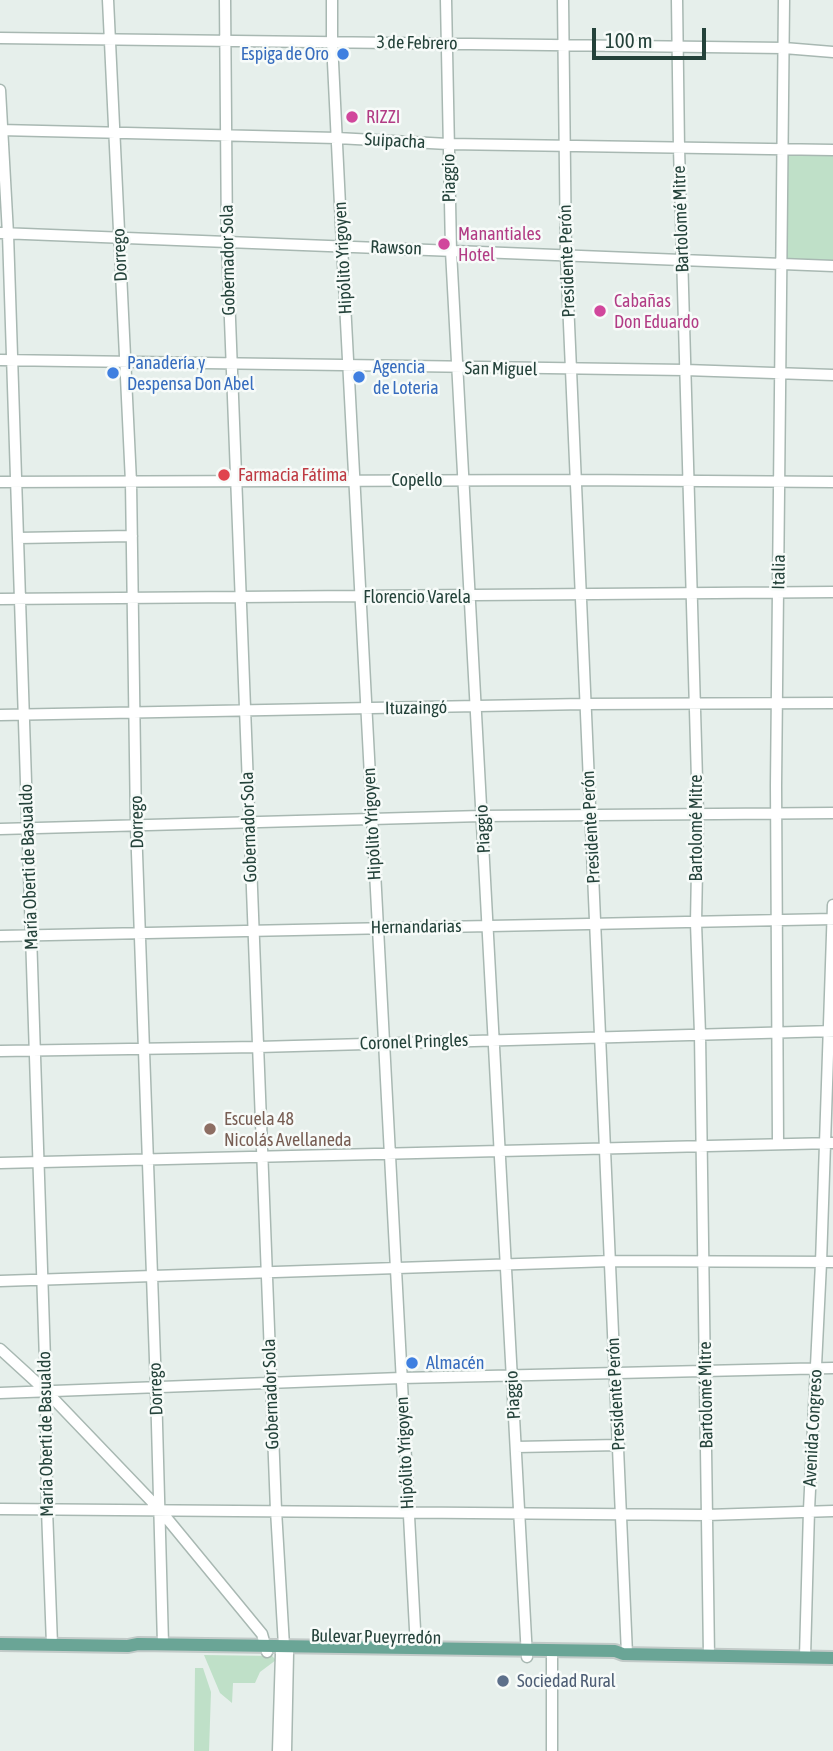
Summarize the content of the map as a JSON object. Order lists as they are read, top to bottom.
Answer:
{
  "streets": {
    "main road": ["Bulevar Pueyrredón"],
    "street": [
      "3 de Febrero",
      "Suipacha",
      "Piaggio",
      "Bartolomé Mitre",
      "Rawson",
      "Dorrego",
      "Hipólito Yrigoyen",
      "Gobernador Sola",
      "Presidente Perón",
      "San Miguel",
      "Copello",
      "Italia",
      "Florencio Varela",
      "Ituzaingó",
      "María Oberti de Basualdo",
      "Hernandarias",
      "Coronel Pringles",
      "Avenida Congreso"
    ]
  },
  "crossings": [
    ["3 de Febrero", "Piaggio"],
    ["3 de Febrero", "Bartolomé Mitre"],
    ["3 de Febrero", "Dorrego"],
    ["3 de Febrero", "Hipólito Yrigoyen"],
    ["3 de Febrero", "Gobernador Sola"],
    ["3 de Febrero", "Presidente Perón"],
    ["3 de Febrero", "Italia"],
    ["Suipacha", "Piaggio"],
    ["Suipacha", "Bartolomé Mitre"],
    ["Suipacha", "Dorrego"],
    ["Suipacha", "Hipólito Yrigoyen"],
    ["Suipacha", "Gobernador Sola"],
    ["Suipacha", "Presidente Perón"],
    ["Suipacha", "Italia"],
    ["Suipacha", "María Oberti de Basualdo"],
    ["Piaggio", "Rawson"],
    ["Piaggio", "San Miguel"],
    ["Piaggio", "Copello"],
    ["Piaggio", "Florencio Varela"],
    ["Piaggio", "Ituzaingó"],
    ["Piaggio", "Hernandarias"],
    ["Piaggio", "Coronel Pringles"],
    ["Piaggio", "Bulevar Pueyrredón"],
    ["Bartolomé Mitre", "Rawson"],
    ["Bartolomé Mitre", "San Miguel"],
    ["Bartolomé Mitre", "Copello"],
    ["Bartolomé Mitre", "Florencio Varela"],
    ["Bartolomé Mitre", "Ituzaingó"],
    ["Bartolomé Mitre", "Hernandarias"],
    ["Bartolomé Mitre", "Coronel Pringles"],
    ["Bartolomé Mitre", "Bulevar Pueyrredón"],
    ["Rawson", "Dorrego"],
    ["Rawson", "Hipólito Yrigoyen"],
    ["Rawson", "Gobernador Sola"],
    ["Rawson", "Presidente Perón"],
    ["Rawson", "Italia"],
    ["Rawson", "María Oberti de Basualdo"],
    ["Dorrego", "San Miguel"],
    ["Dorrego", "Copello"],
    ["Dorrego", "Florencio Varela"],
    ["Dorrego", "Ituzaingó"],
    ["Dorrego", "Hernandarias"],
    ["Dorrego", "Coronel Pringles"],
    ["Dorrego", "Bulevar Pueyrredón"],
    ["Hipólito Yrigoyen", "San Miguel"],
    ["Hipólito Yrigoyen", "Copello"],
    ["Hipólito Yrigoyen", "Florencio Varela"],
    ["Hipólito Yrigoyen", "Ituzaingó"],
    ["Hipólito Yrigoyen", "Hernandarias"],
    ["Hipólito Yrigoyen", "Coronel Pringles"],
    ["Hipólito Yrigoyen", "Bulevar Pueyrredón"],
    ["Gobernador Sola", "San Miguel"],
    ["Gobernador Sola", "Copello"],
    ["Gobernador Sola", "Florencio Varela"],
    ["Gobernador Sola", "Ituzaingó"],
    ["Gobernador Sola", "Hernandarias"],
    ["Gobernador Sola", "Coronel Pringles"],
    ["Gobernador Sola", "Bulevar Pueyrredón"],
    ["Presidente Perón", "San Miguel"],
    ["Presidente Perón", "Copello"],
    ["Presidente Perón", "Florencio Varela"],
    ["Presidente Perón", "Ituzaingó"],
    ["Presidente Perón", "Hernandarias"],
    ["Presidente Perón", "Coronel Pringles"],
    ["Presidente Perón", "Bulevar Pueyrredón"],
    ["San Miguel", "Italia"],
    ["San Miguel", "María Oberti de Basualdo"],
    ["Copello", "Italia"],
    ["Copello", "María Oberti de Basualdo"],
    ["Italia", "Florencio Varela"],
    ["Italia", "Ituzaingó"],
    ["Italia", "Hernandarias"],
    ["Italia", "Coronel Pringles"],
    ["Florencio Varela", "María Oberti de Basualdo"],
    ["Ituzaingó", "María Oberti de Basualdo"],
    ["María Oberti de Basualdo", "Hernandarias"],
    ["María Oberti de Basualdo", "Coronel Pringles"],
    ["María Oberti de Basualdo", "Bulevar Pueyrredón"],
    ["Hernandarias", "Avenida Congreso"],
    ["Coronel Pringles", "Avenida Congreso"],
    ["Avenida Congreso", "Bulevar Pueyrredón"]
  ],
  "places": [
    "Espiga de Oro",
    "RIZZI",
    "Manantiales Hotel",
    "Cabañas Don Eduardo",
    "Panadería y Despensa Don Abel",
    "Agencia de Loteria",
    "Farmacia Fátima",
    "Escuela 48 Nicolás Avellaneda",
    "Almacén",
    "Sociedad Rural"
  ],
  "scale_bar": "100 m"
}
